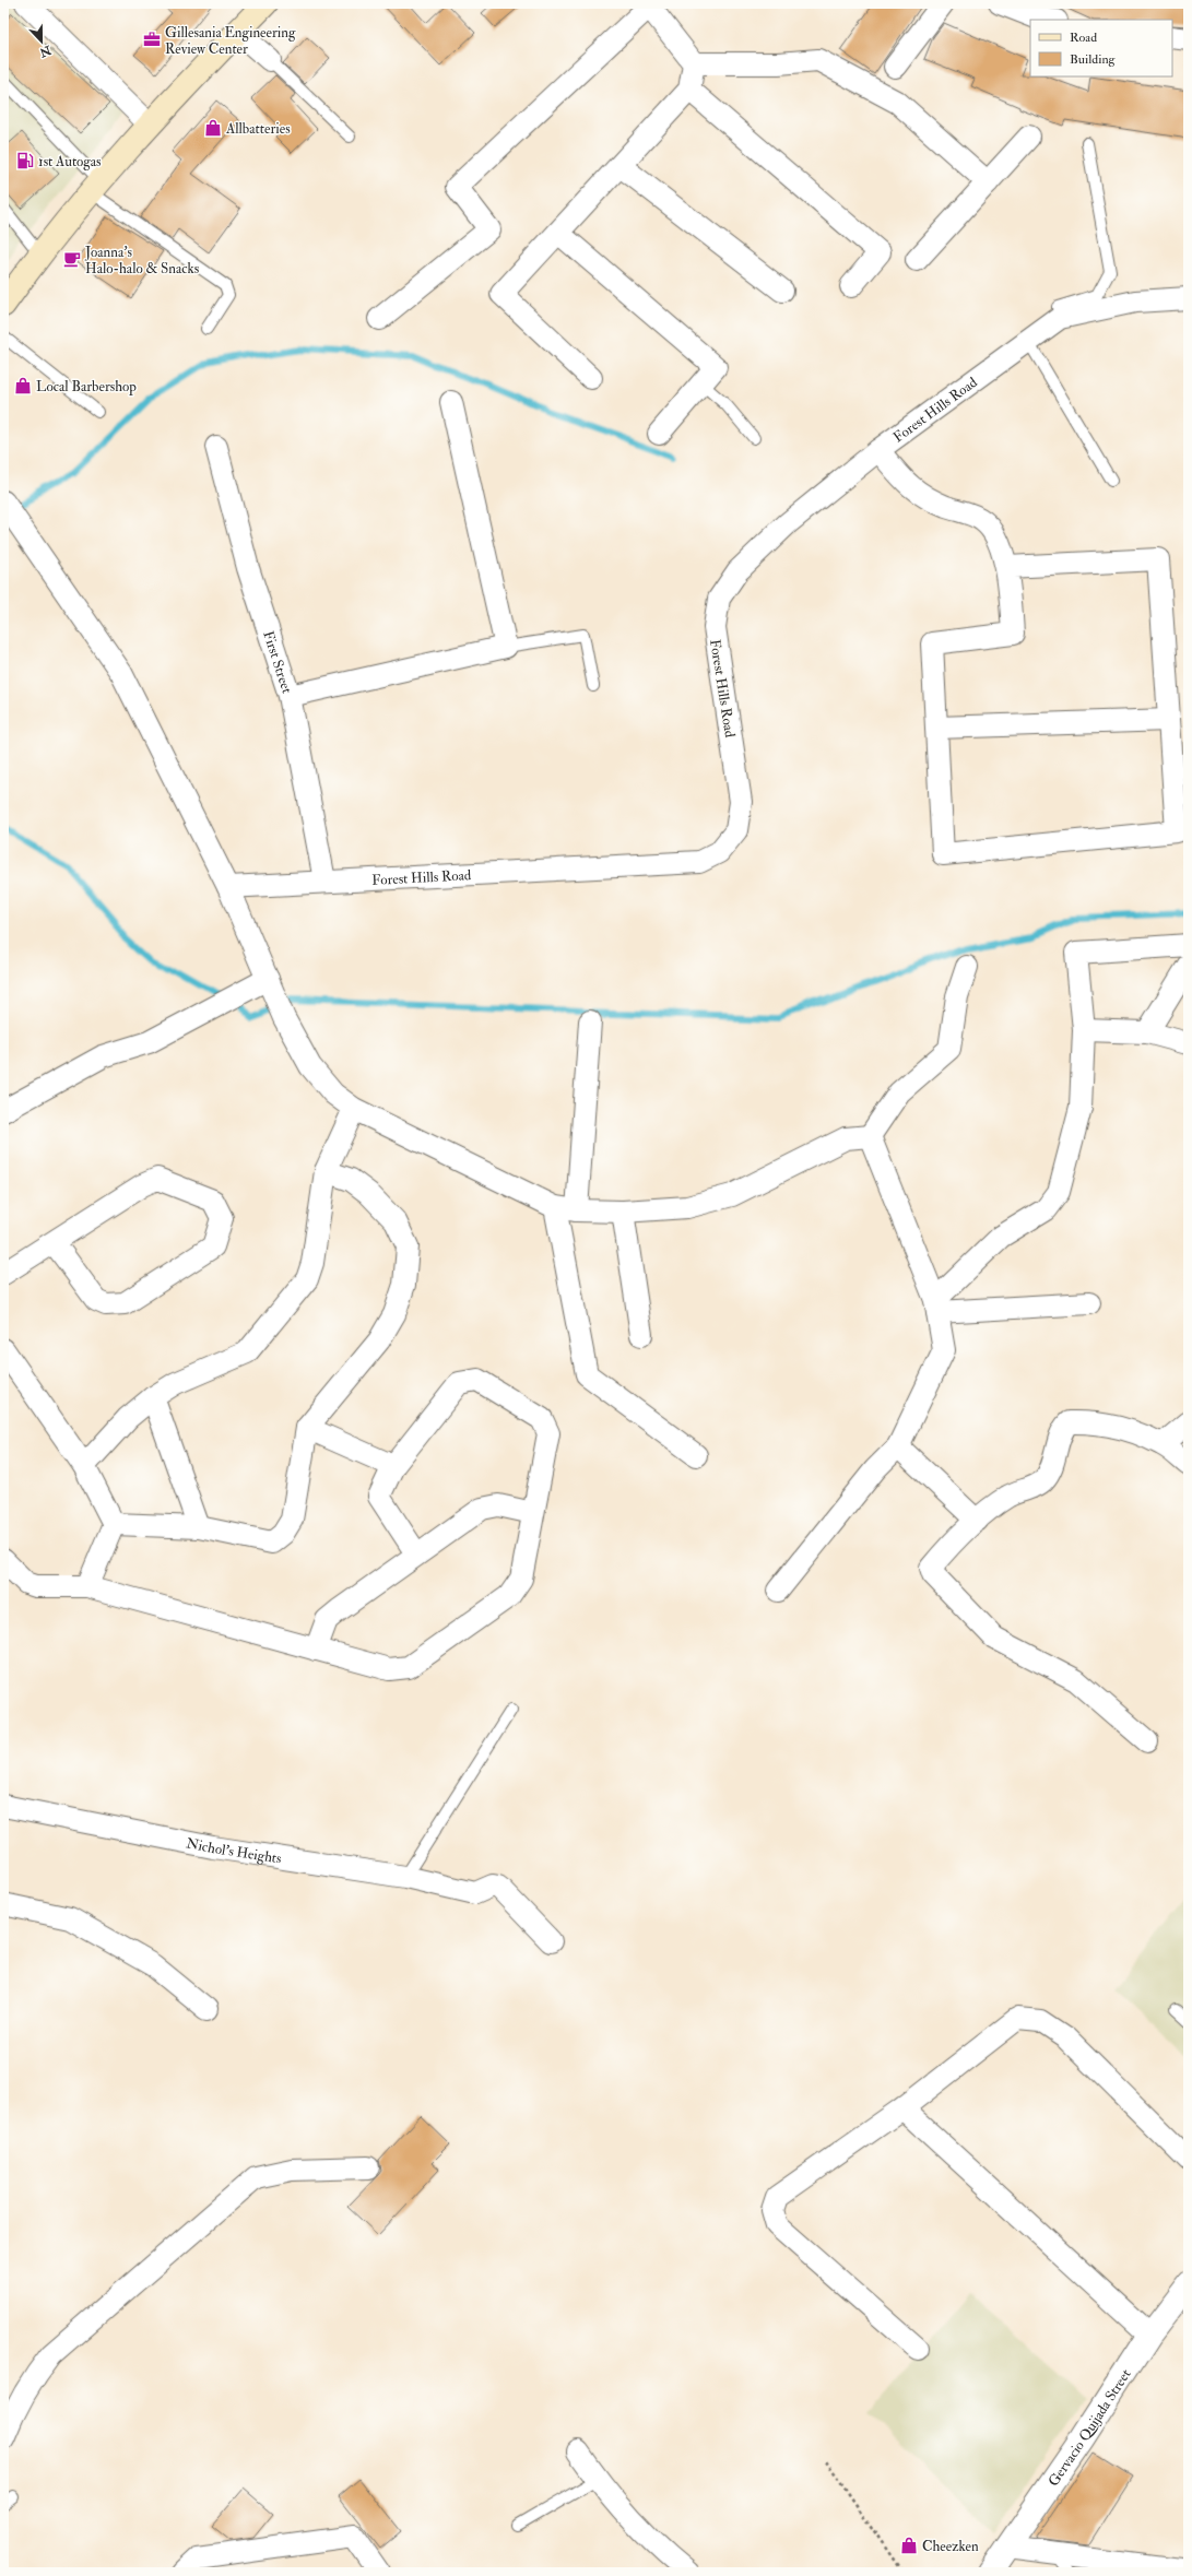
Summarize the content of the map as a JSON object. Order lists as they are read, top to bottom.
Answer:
{
  "streets": {
    "street": [
      "Forest Hills Road",
      "First Street",
      "Nichol's Heights",
      "Gervacio Quijada Street"
    ]
  },
  "crossings": [
    ["Forest Hills Road", "First Street"]
  ],
  "places": {
    "office": ["Gillesania Engineering Review Center"],
    "shop": ["Allbatteries", "Local Barbershop", "Cheezken"],
    "fuel station": ["1st Autogas"],
    "cafe": ["Joanna's Halo-halo & Snacks"]
  },
  "legend": ["Road", "Building"],
  "north": "bottom"
}
